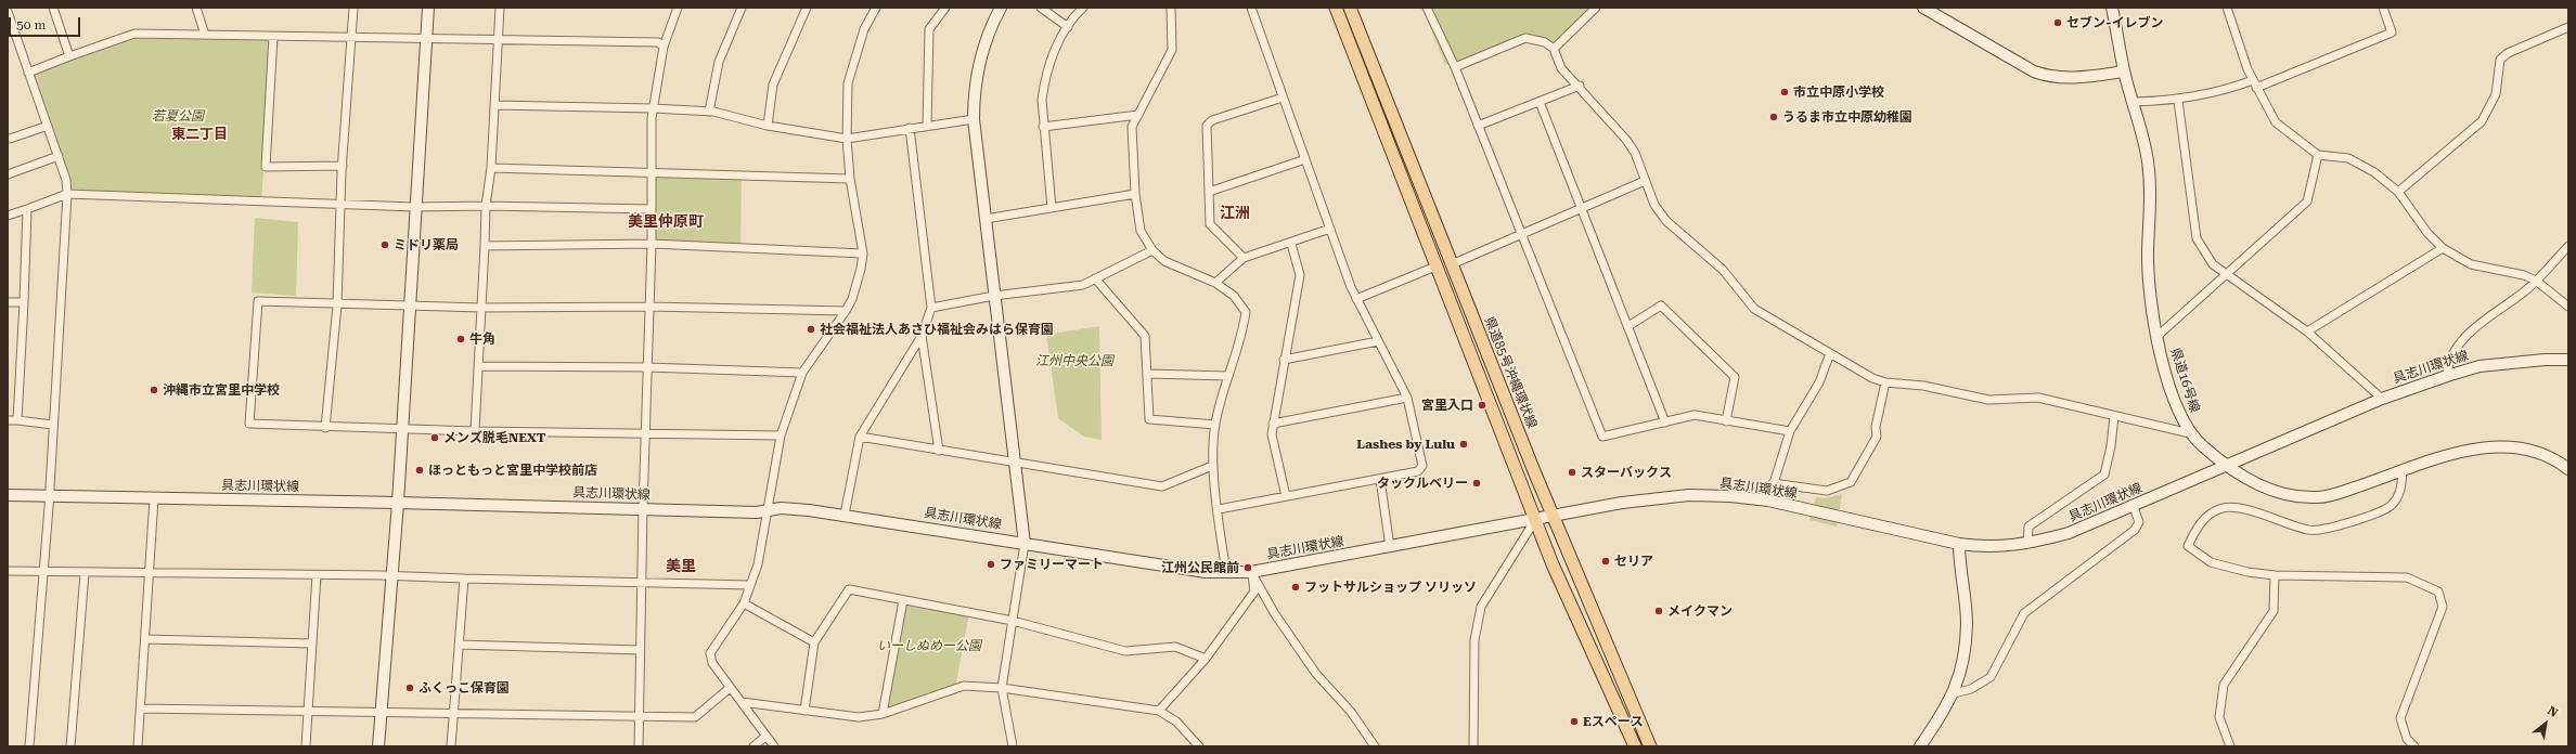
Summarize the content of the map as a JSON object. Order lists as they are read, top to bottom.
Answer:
{
  "streets": {
    "main road": ["具志川環状線", "県道85号沖縄環状線", "県道16号線"]
  },
  "crossings": [
    ["具志川環状線", "県道85号沖縄環状線"],
    ["具志川環状線", "県道16号線"]
  ],
  "districts": [
    "東二丁目",
    "江洲",
    "美里仲原町",
    "美里"
  ],
  "parks": ["若夏公園", "江州中央公園", "いーしぬめー公園"],
  "places": [
    "セブン-イレブン",
    "市立中原小学校",
    "うるま市立中原幼稚園",
    "ミドリ薬局",
    "社会福祉法人あさひ福祉会みはら保育園",
    "牛角",
    "沖縄市立宮里中学校",
    "宮里入口",
    "メンズ脱毛NEXT",
    "Lashes by Lulu",
    "ほっともっと宮里中学校前店",
    "スターバックス",
    "タックルベリー",
    "セリア",
    "ファミリーマート",
    "江州公民館前",
    "フットサルショップ ソリッソ",
    "メイクマン",
    "ふくっこ保育園",
    "Eスペース"
  ],
  "scale_bar": "50 m",
  "north": "top right"
}
